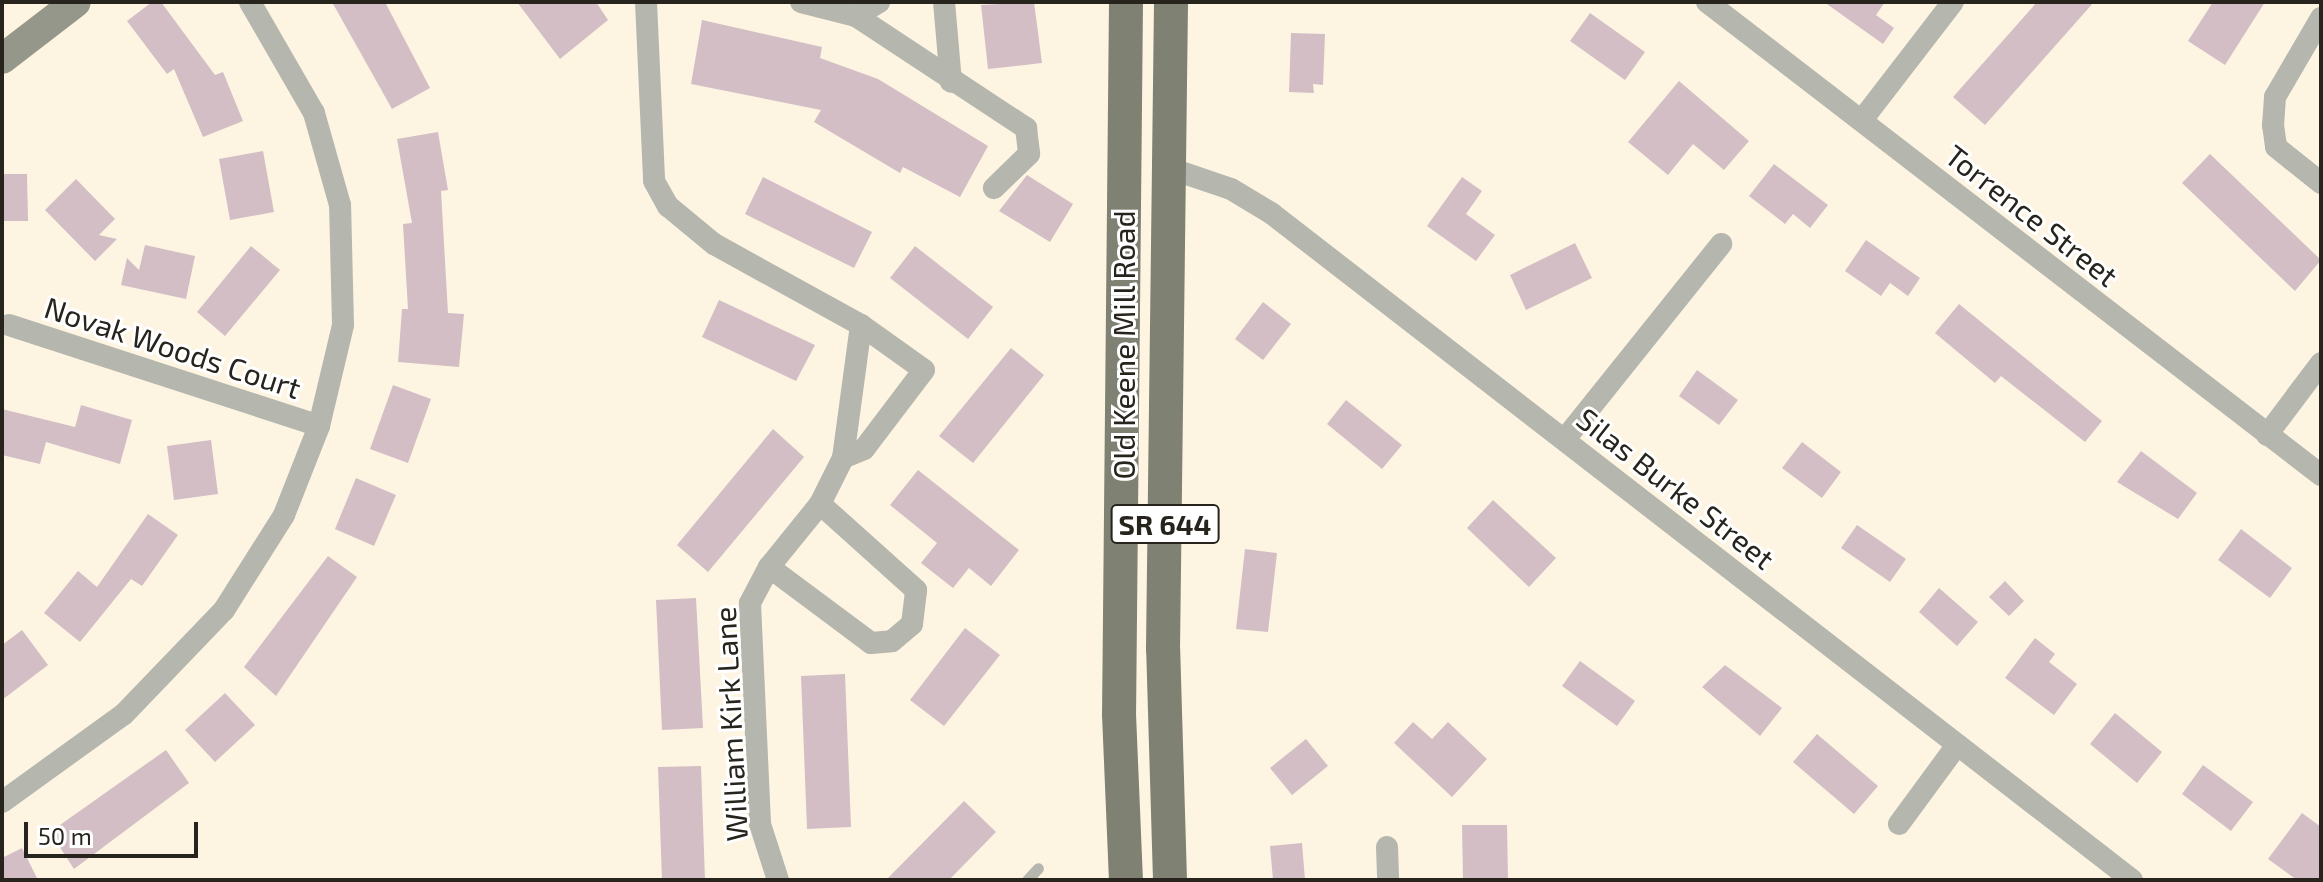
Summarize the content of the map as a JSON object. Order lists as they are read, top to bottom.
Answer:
{
  "streets": {
    "main road": ["Old Keene Mill Road", "SR 644"],
    "street": [
      "Torrence Street",
      "Novak Woods Court",
      "Silas Burke Street",
      "William Kirk Lane"
    ]
  },
  "crossings": [
    ["Old Keene Mill Road", "Silas Burke Street"]
  ],
  "scale_bar": "50 m"
}
